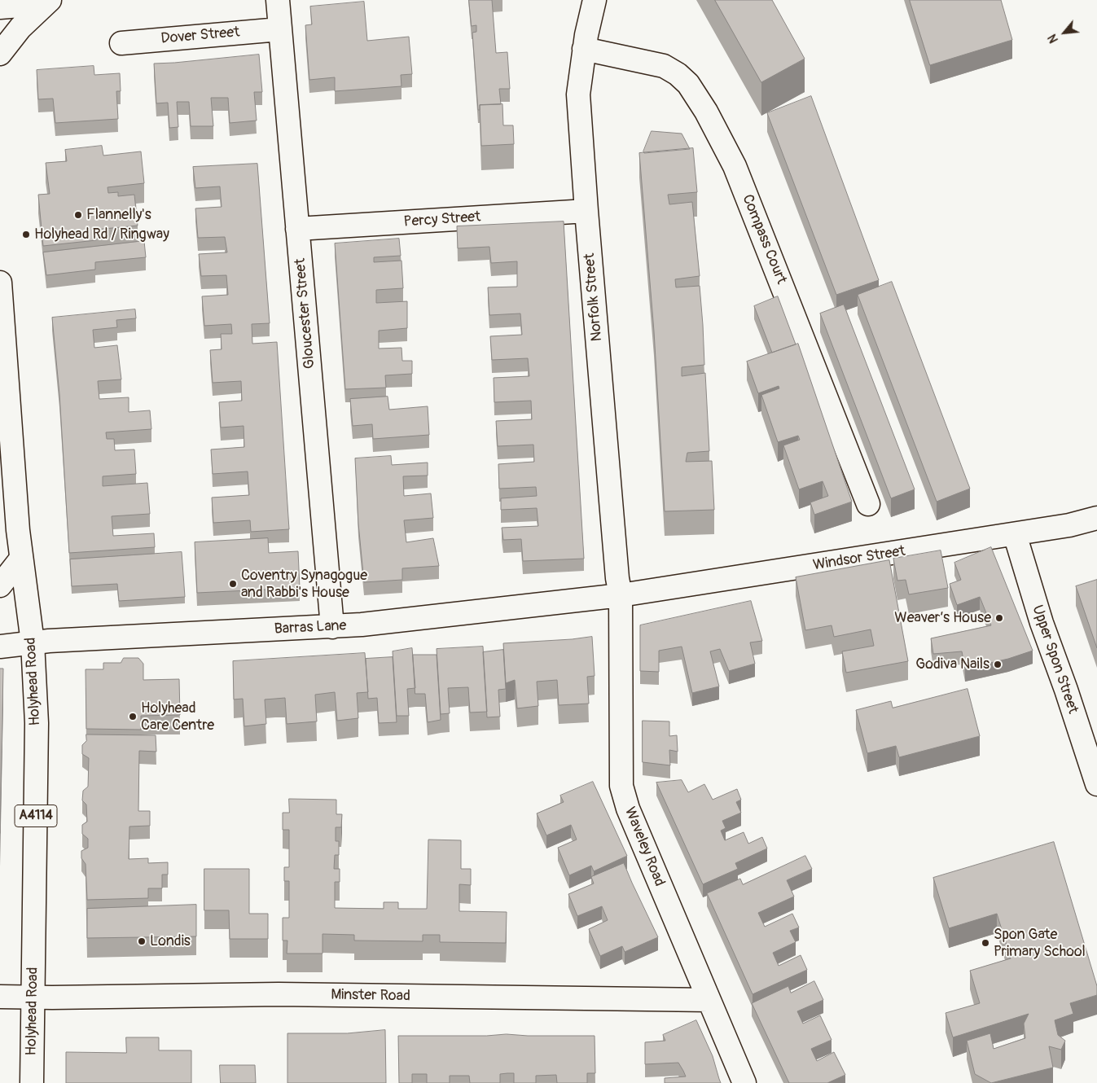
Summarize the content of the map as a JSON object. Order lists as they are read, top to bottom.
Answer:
{
  "streets": {
    "main road": [
      "Dover Street",
      "Percy Street",
      "Compass Court",
      "Norfolk Street",
      "Gloucester Street",
      "Windsor Street",
      "Barras Lane",
      "Upper Spon Street",
      "Holyhead Road",
      "A4114",
      "Waveley Road",
      "Minster Road"
    ]
  },
  "crossings": [
    ["Dover Street", "Gloucester Street"],
    ["Percy Street", "Norfolk Street"],
    ["Percy Street", "Gloucester Street"],
    ["Compass Court", "Norfolk Street"],
    ["Norfolk Street", "Windsor Street"],
    ["Norfolk Street", "Barras Lane"],
    ["Norfolk Street", "Waveley Road"],
    ["Gloucester Street", "Barras Lane"],
    ["Windsor Street", "Barras Lane"],
    ["Windsor Street", "Upper Spon Street"],
    ["Windsor Street", "Waveley Road"],
    ["Barras Lane", "Holyhead Road"],
    ["Barras Lane", "Waveley Road"],
    ["Holyhead Road", "Minster Road"],
    ["Waveley Road", "Minster Road"]
  ],
  "places": [
    "Flannelly's",
    "Holyhead Rd / Ringway",
    "Coventry Synagogue and Rabbi's House",
    "Weaver’s House",
    "Godiva Nails",
    "Holyhead Care Centre",
    "Londis",
    "Spon Gate Primary School"
  ],
  "north": "bottom left"
}
